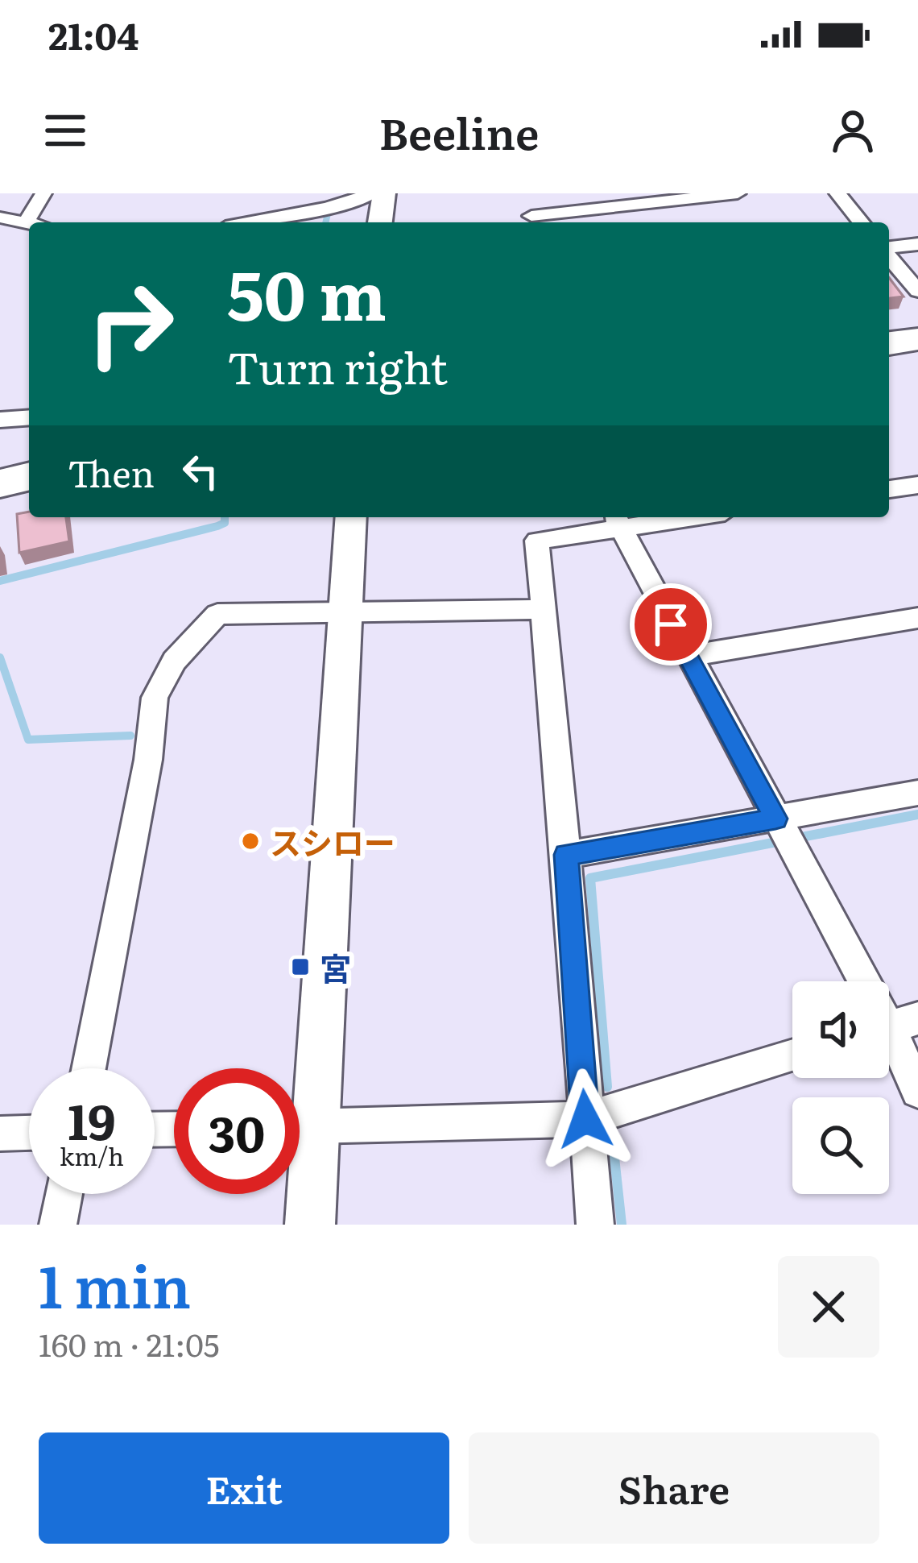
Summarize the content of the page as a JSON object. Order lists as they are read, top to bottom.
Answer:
{
  "places": {
    "other": ["スシロー"],
    "transit": ["宮"]
  },
  "page": {
    "status": "21:04",
    "header": "Beeline",
    "turn": ["50 m", "Turn right"],
    "then": "Then",
    "speed": "19 km/h",
    "limit": "30",
    "heading": ["1 min", "160 m · 21:05"],
    "buttons": ["Exit", "Share"]
  }
}
